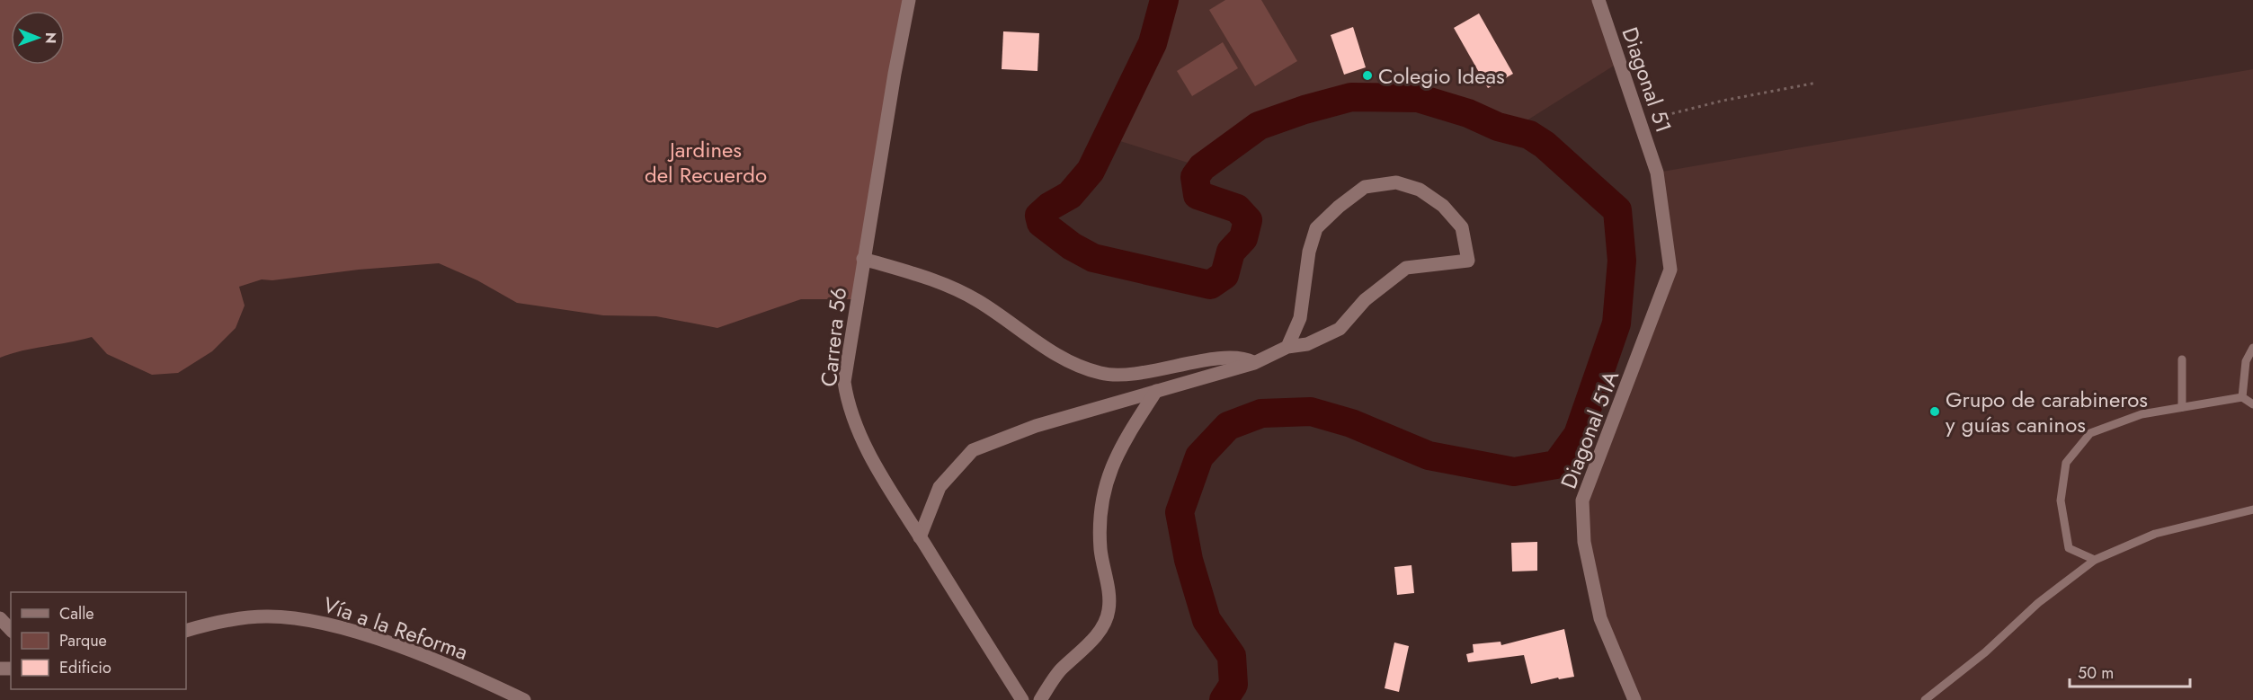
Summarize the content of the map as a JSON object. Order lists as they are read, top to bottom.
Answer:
{
  "streets": {
    "street": [
      "Diagonal 51",
      "Carrera 56",
      "Diagonal 51A",
      "Vía a la Reforma"
    ]
  },
  "crossings": [
    ["Diagonal 51", "Diagonal 51A"]
  ],
  "parks": ["Jardines del Recuerdo"],
  "places": ["Colegio Ideas", "Grupo de carabineros y guías caninos"],
  "legend": ["Calle", "Parque", "Edificio"],
  "scale_bar": "50 m",
  "north": "right"
}
